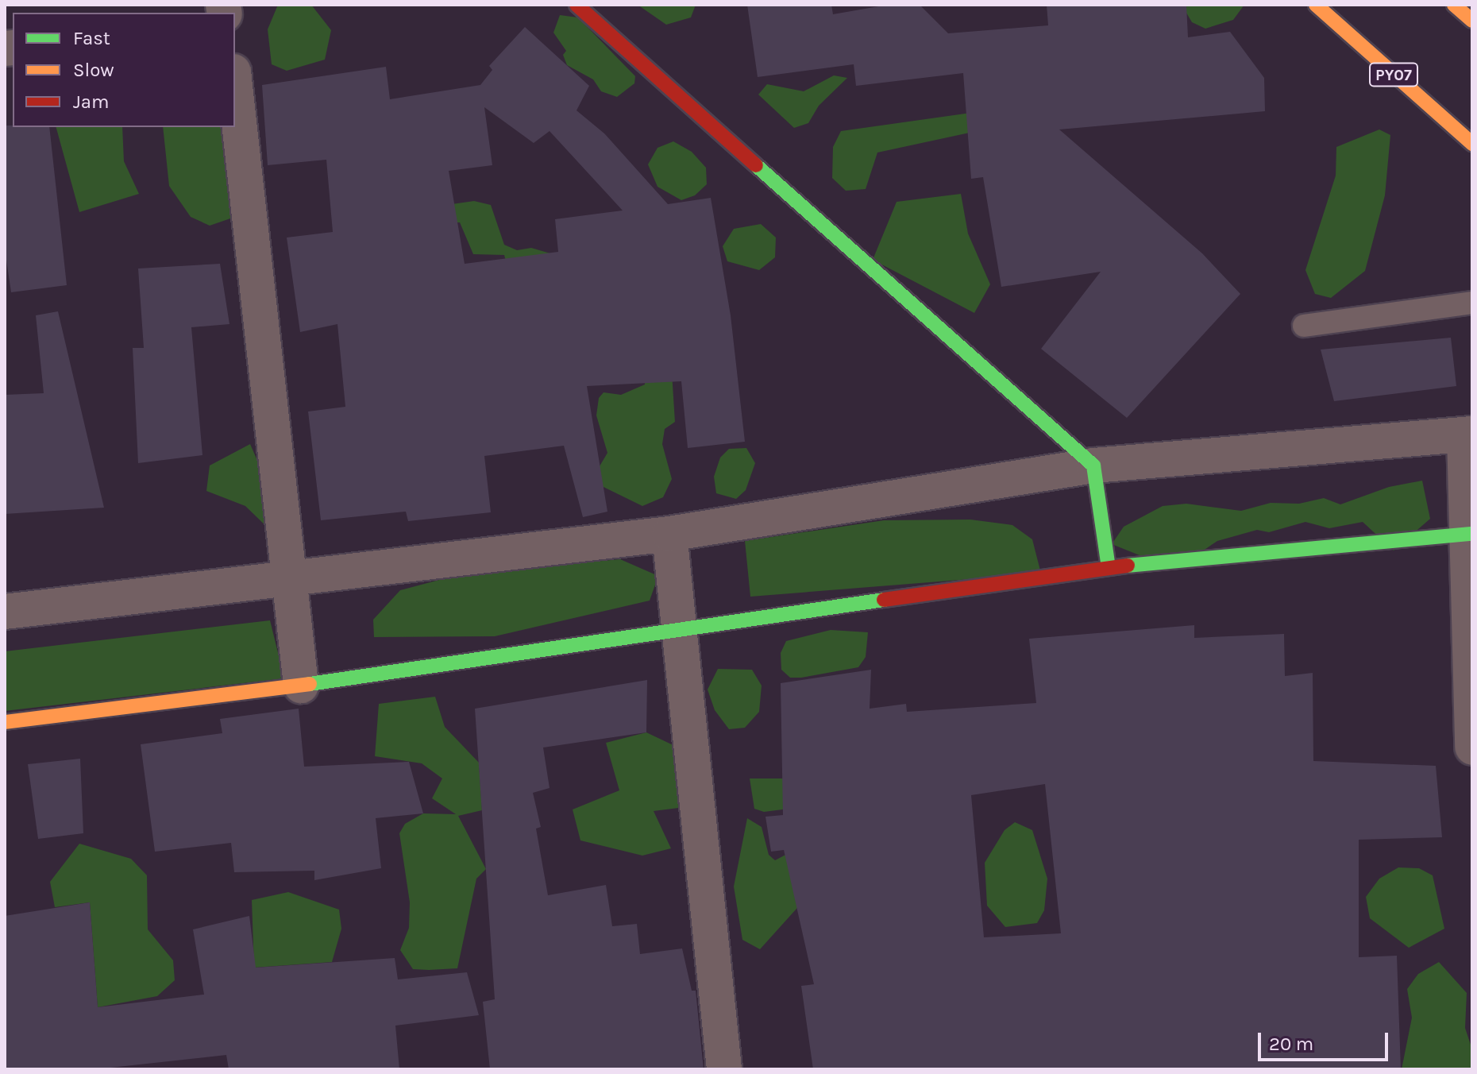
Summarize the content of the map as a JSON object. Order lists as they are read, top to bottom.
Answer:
{
  "streets": {
    "street": ["PY07"]
  },
  "legend": ["Fast", "Slow", "Jam"],
  "scale_bar": "20 m"
}
